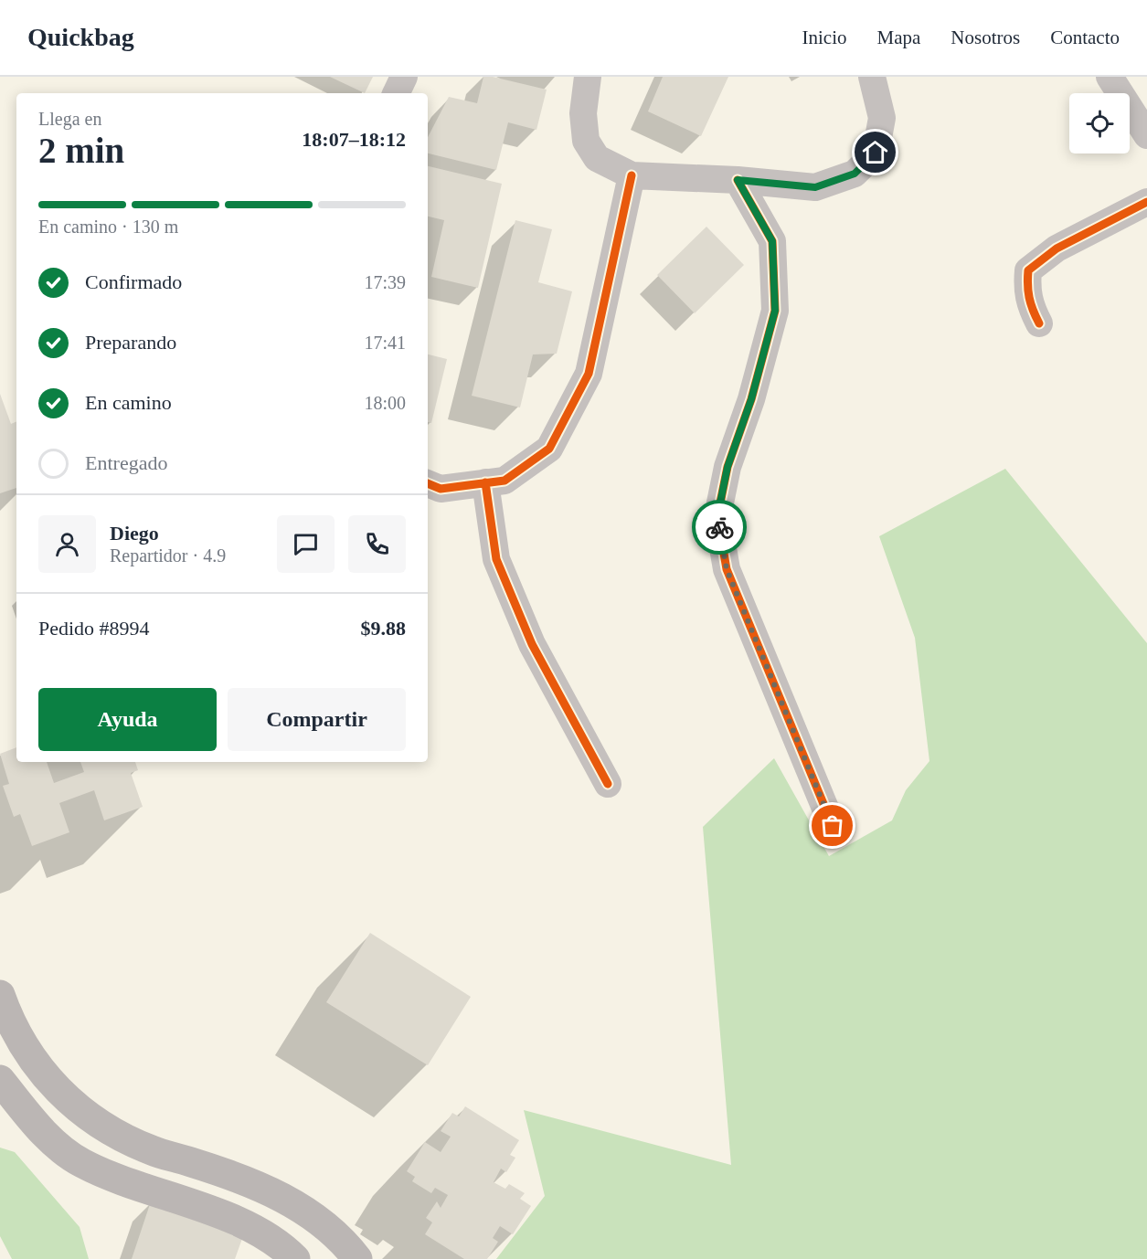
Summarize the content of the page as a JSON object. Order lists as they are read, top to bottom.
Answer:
{
  "page": {
    "header": "Quickbag",
    "nav": [
      "Inicio",
      "Mapa",
      "Nosotros",
      "Contacto"
    ],
    "heading": ["2 min", "Llega en", "18:07–18:12"],
    "panel": [
      "Diego",
      "Repartidor · 4.9",
      "Pedido #8994",
      "$9.88"
    ],
    "bar": "En camino · 130 m",
    "list": [
      ["Confirmado", "17:39"],
      ["Preparando", "17:41"],
      ["En camino", "18:00"],
      "Entregado"
    ],
    "buttons": ["Ayuda", "Compartir"]
  }
}
